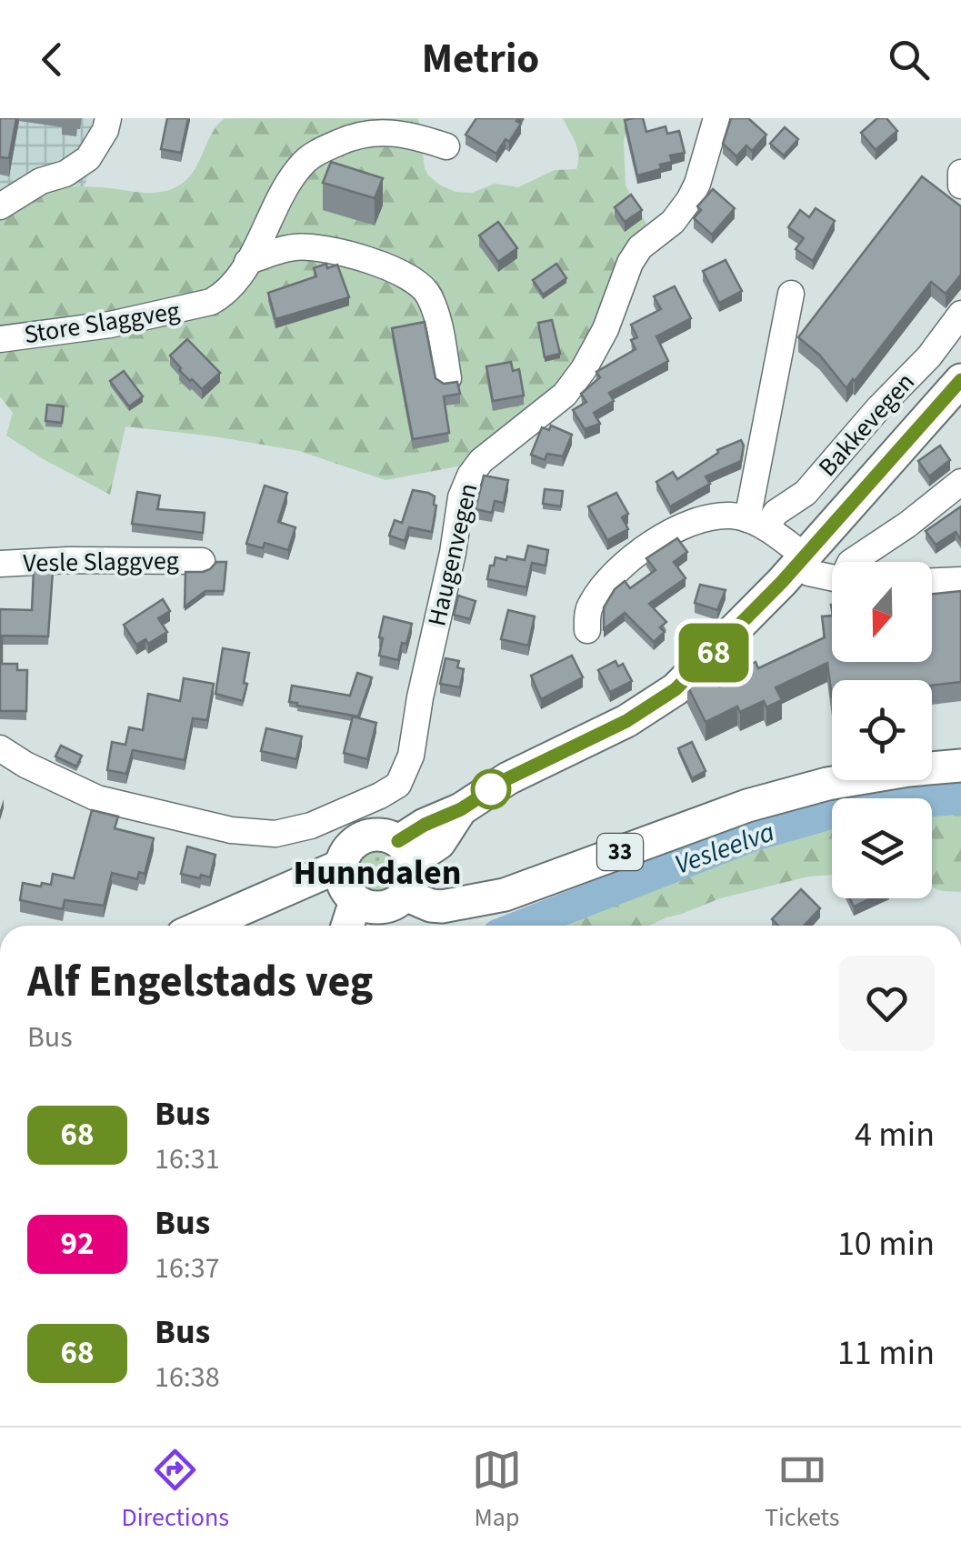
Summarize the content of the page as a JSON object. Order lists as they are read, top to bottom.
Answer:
{
  "streets": {
    "main road": ["33"],
    "street": [
      "Store Slaggveg",
      "Bakkevegen",
      "Haugenvegen",
      "Vesle Slaggveg"
    ]
  },
  "districts": ["Hunndalen"],
  "water": ["Vesleelva"],
  "lines": ["bus line 68"],
  "north": "bottom",
  "page": {
    "header": "Metrio",
    "on_map": "68",
    "heading": ["Alf Engelstads veg", "Bus"],
    "list": [
      {
        "mark": "68",
        "name": "Bus",
        "note": "16:31",
        "value": "4 min"
      },
      {
        "mark": "92",
        "name": "Bus",
        "note": "16:37",
        "value": "10 min"
      },
      {
        "mark": "68",
        "name": "Bus",
        "note": "16:38",
        "value": "11 min"
      }
    ],
    "tabs": ["Directions", "Map", "Tickets"]
  }
}
